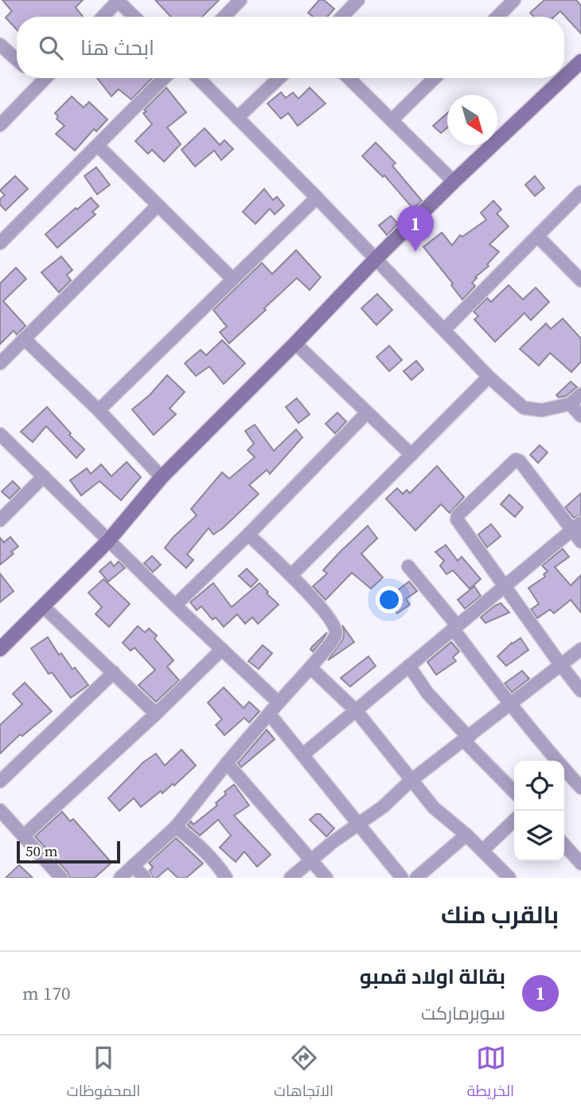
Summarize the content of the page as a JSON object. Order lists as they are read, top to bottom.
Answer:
{
  "scale_bar": "50 m",
  "north": "bottom right",
  "page": {
    "search": "ابحث هنا",
    "pins": "1",
    "scale": "50 m",
    "heading": "بالقرب منك",
    "list": [
      {
        "mark": "1",
        "name": "بقالة اولاد قمبو",
        "note": "سوبرماركت",
        "value": "170 m"
      }
    ],
    "nav": ["الخريطة", "الاتجاهات", "المحفوظات"]
  }
}
